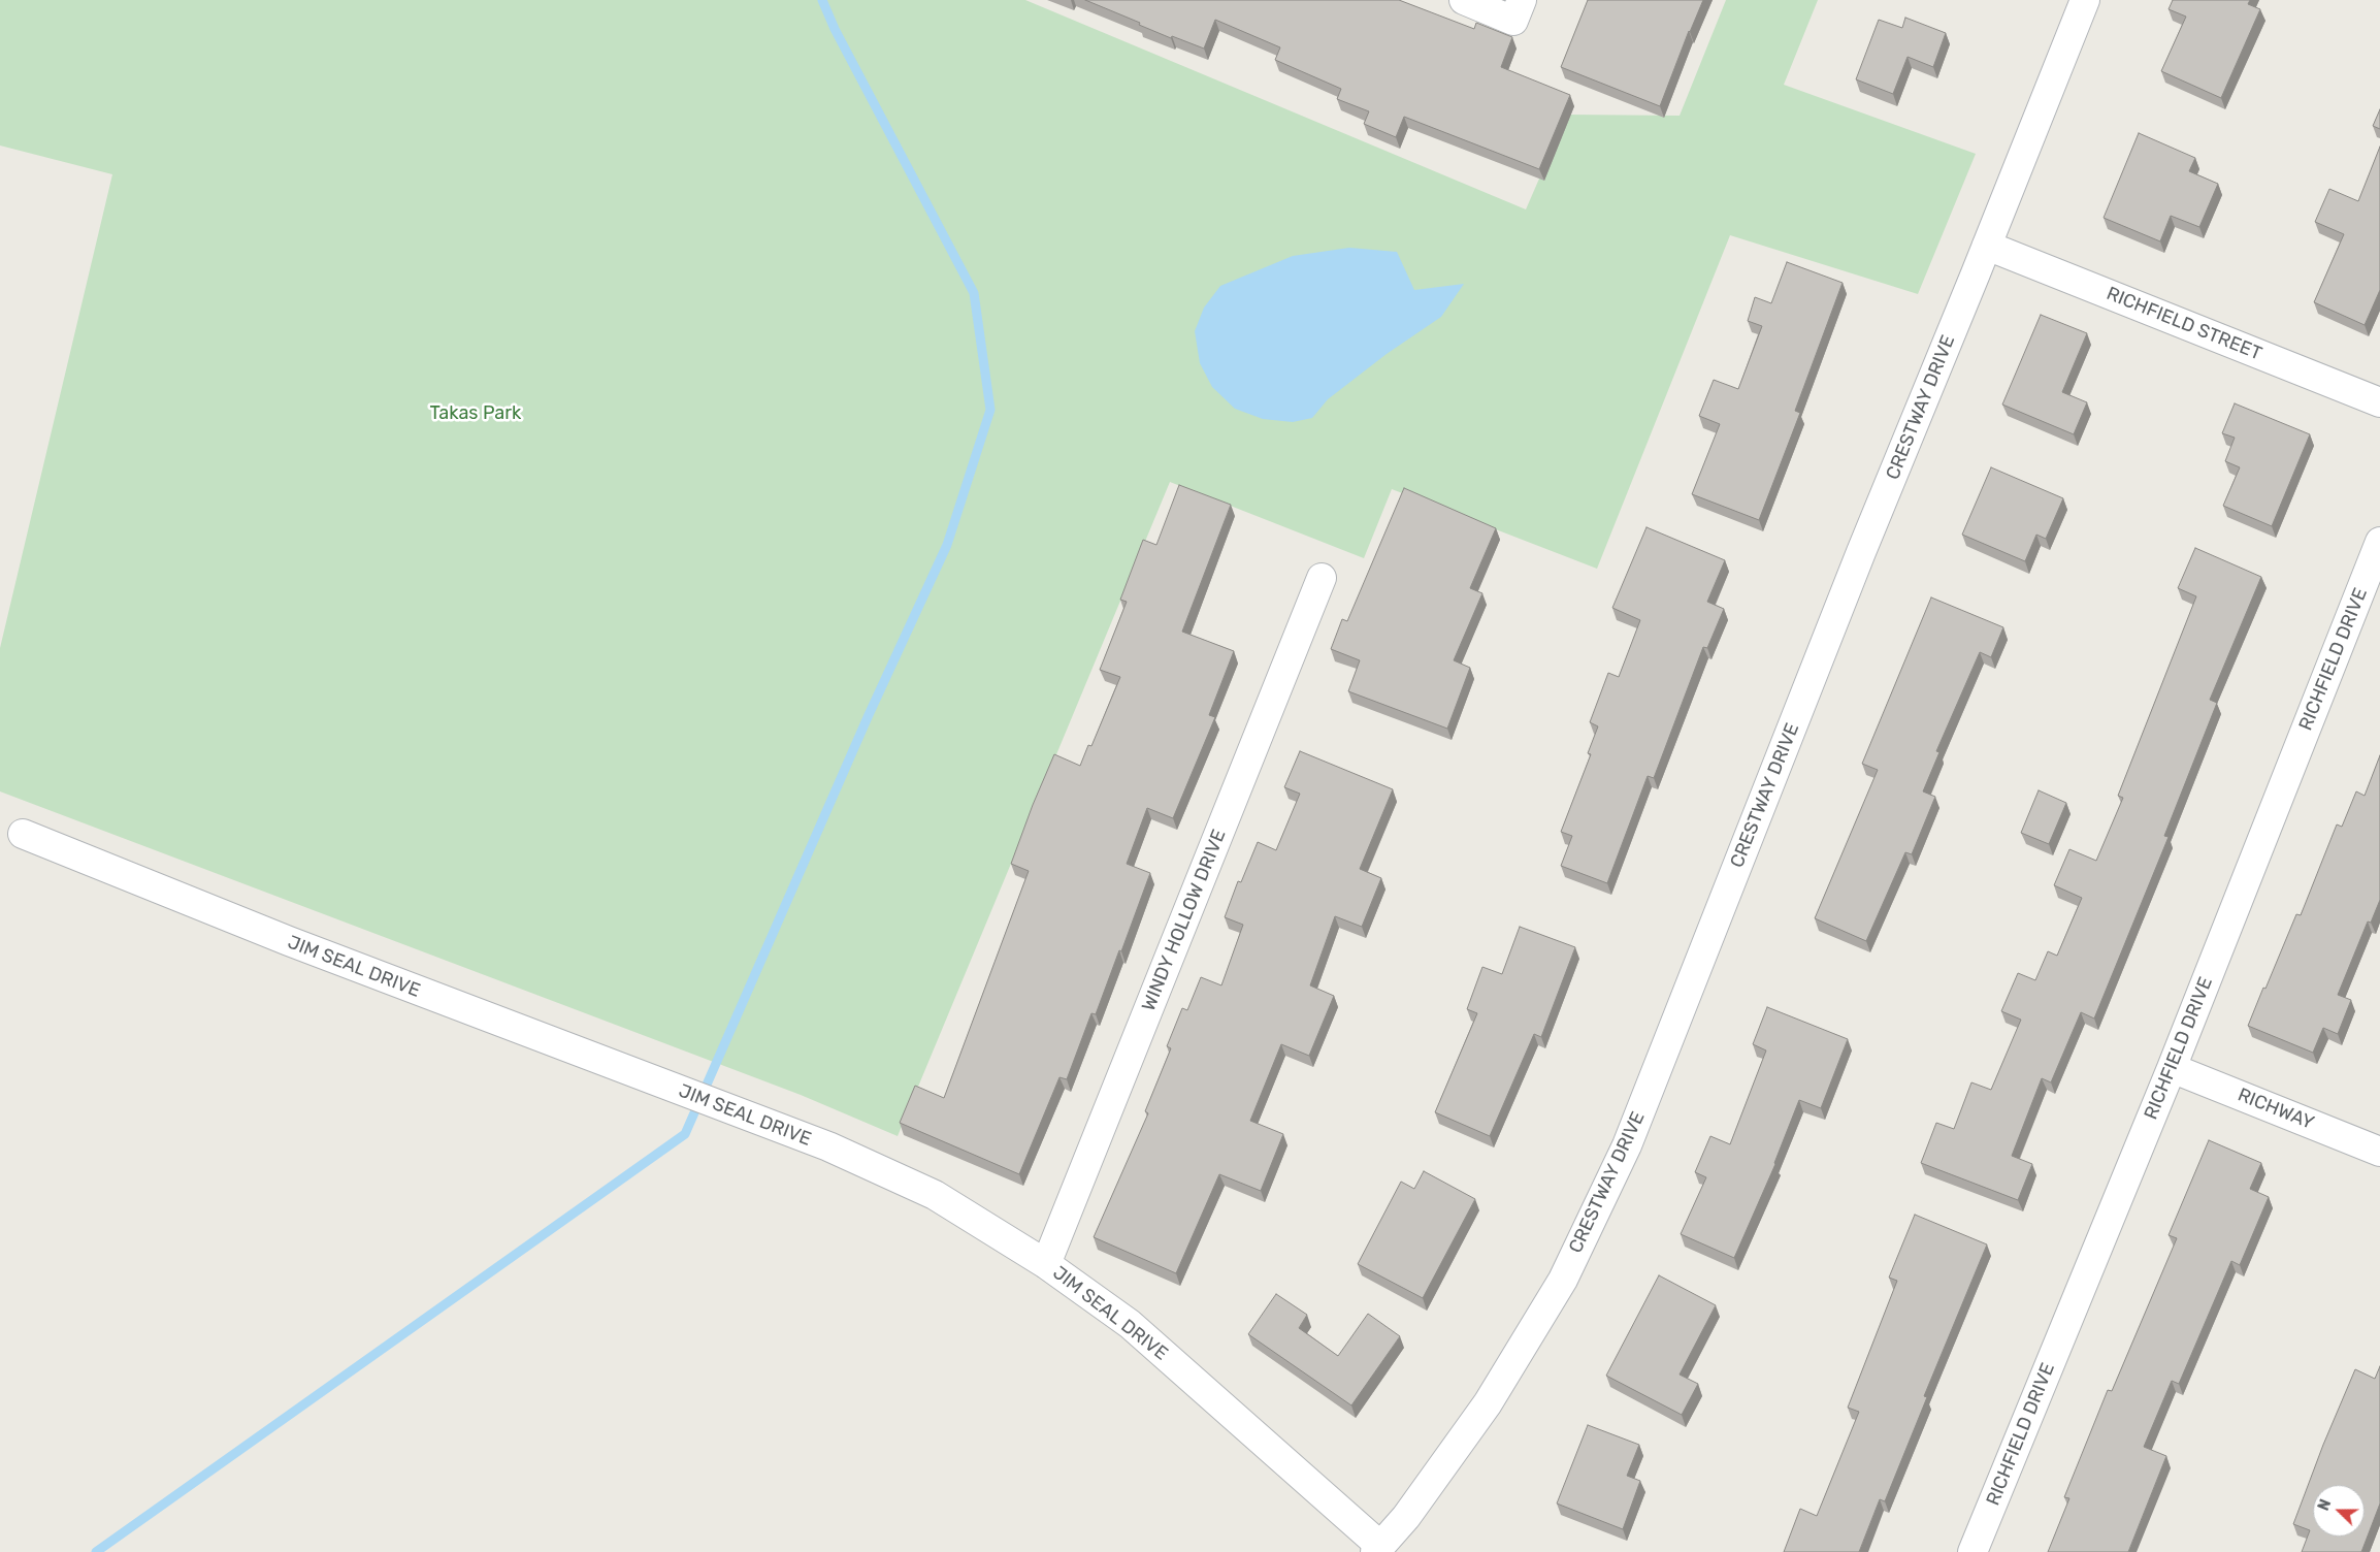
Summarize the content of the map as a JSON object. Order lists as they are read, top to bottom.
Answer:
{
  "streets": {
    "street": [
      "RICHFIELD STREET",
      "CRESTWAY DRIVE",
      "RICHFIELD DRIVE",
      "WINDY HOLLOW DRIVE",
      "JIM SEAL DRIVE",
      "RICHWAY"
    ]
  },
  "crossings": [
    ["RICHFIELD STREET", "CRESTWAY DRIVE"],
    ["CRESTWAY DRIVE", "JIM SEAL DRIVE"],
    ["RICHFIELD DRIVE", "RICHWAY"],
    ["WINDY HOLLOW DRIVE", "JIM SEAL DRIVE"]
  ],
  "parks": ["Takas Park"],
  "north": "left"
}
